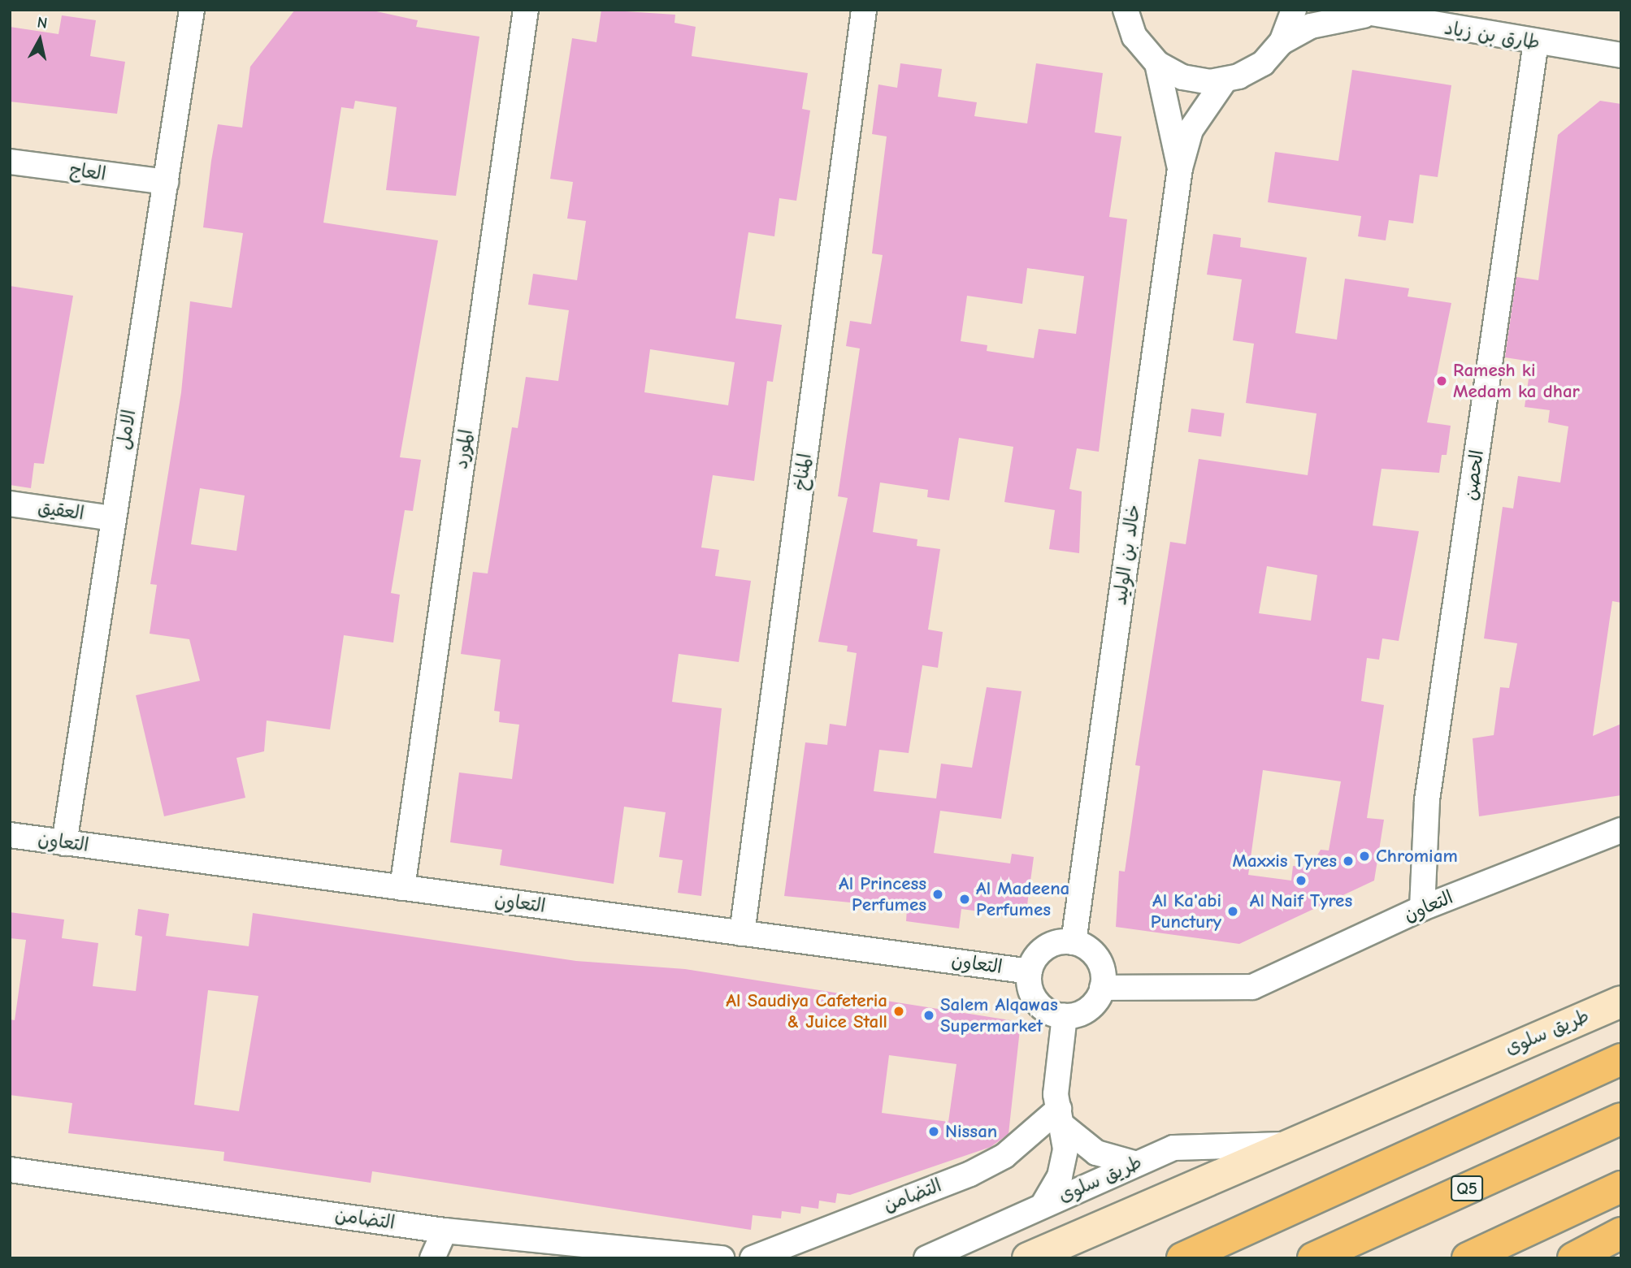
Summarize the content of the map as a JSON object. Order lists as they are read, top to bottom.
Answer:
{
  "streets": {
    "highway": ["Q5"],
    "main road": ["طريق سلوى"],
    "street": [
      "طارق بن زياد",
      "العاج",
      "الامل",
      "المورد",
      "المناخ",
      "الحصن",
      "العقيق",
      "خالد بن الوليد",
      "التعاون",
      "التضامن"
    ]
  },
  "crossings": [
    ["طارق بن زياد", "الحصن"],
    ["العاج", "الامل"],
    ["الامل", "العقيق"],
    ["الامل", "التعاون"],
    ["المورد", "التعاون"],
    ["المناخ", "التعاون"],
    ["الحصن", "التعاون"],
    ["خالد بن الوليد", "التعاون"]
  ],
  "places": [
    "Ramesh ki Medam ka dhar",
    "Chromiam",
    "Maxxis Tyres",
    "Al Naif Tyres",
    "Al Princess Perfumes",
    "Al Madeena Perfumes",
    "Al Ka'abi Punctury",
    "Al Saudiya Cafeteria & Juice Stall",
    "Salem Alqawas Supermarket",
    "Nissan"
  ],
  "north": "top"
}
